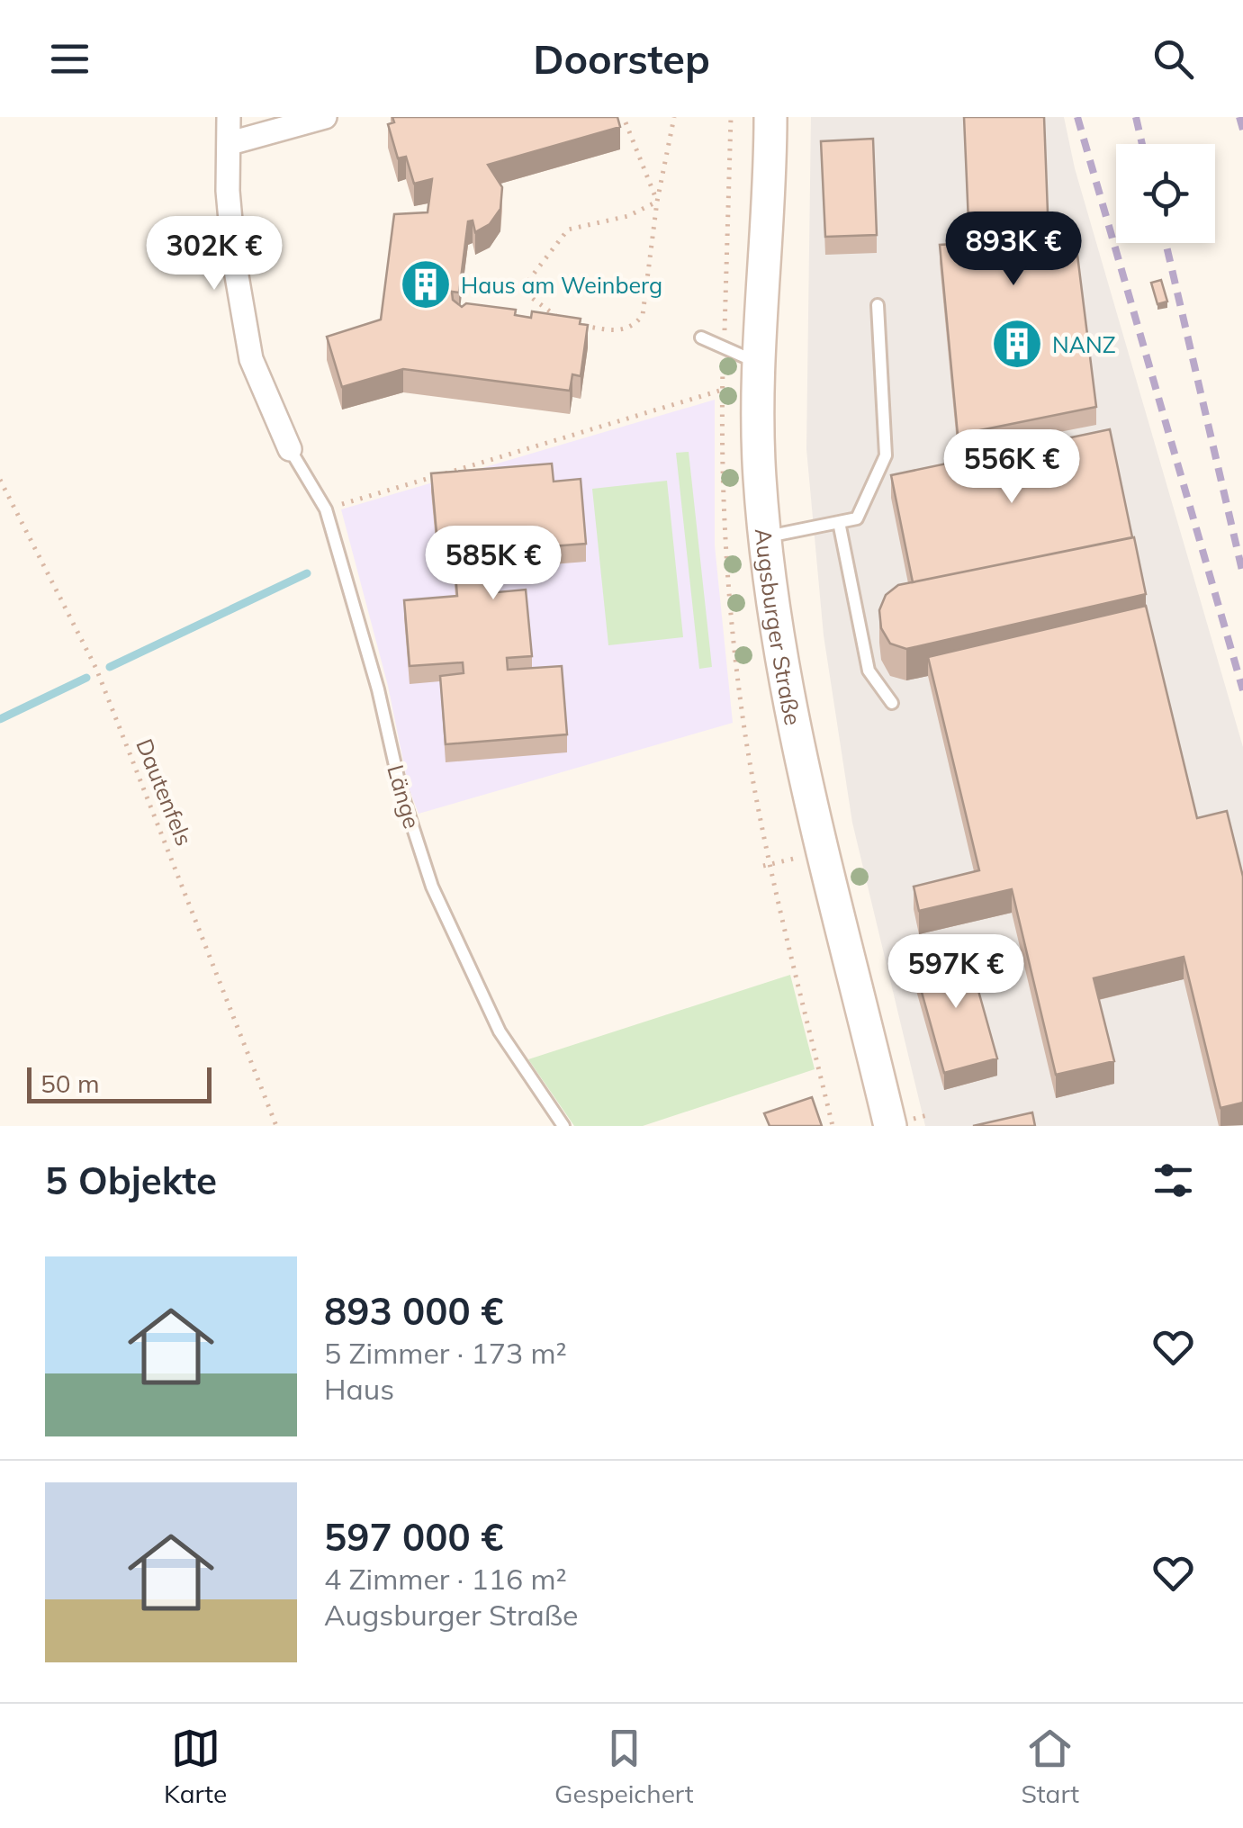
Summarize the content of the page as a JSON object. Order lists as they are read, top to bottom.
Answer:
{
  "streets": {
    "street": ["Augsburger Straße"],
    "lane": ["Länge"],
    "path": ["Dautenfels"]
  },
  "places": {
    "building": ["Haus am Weinberg", "NANZ"]
  },
  "scale_bar": "50 m",
  "page": {
    "header": "Doorstep",
    "price": [
      "893K €",
      "302K €",
      "556K €",
      "585K €",
      "597K €"
    ],
    "scale": "50 m",
    "heading": "5 Objekte",
    "list": [
      {
        "name": "893 000 €",
        "note": "5 Zimmer · 173 m² · Haus"
      },
      {
        "name": "597 000 €",
        "note": "4 Zimmer · 116 m² · Augsburger Straße"
      }
    ],
    "tabs": ["Karte", "Gespeichert", "Start"]
  }
}
